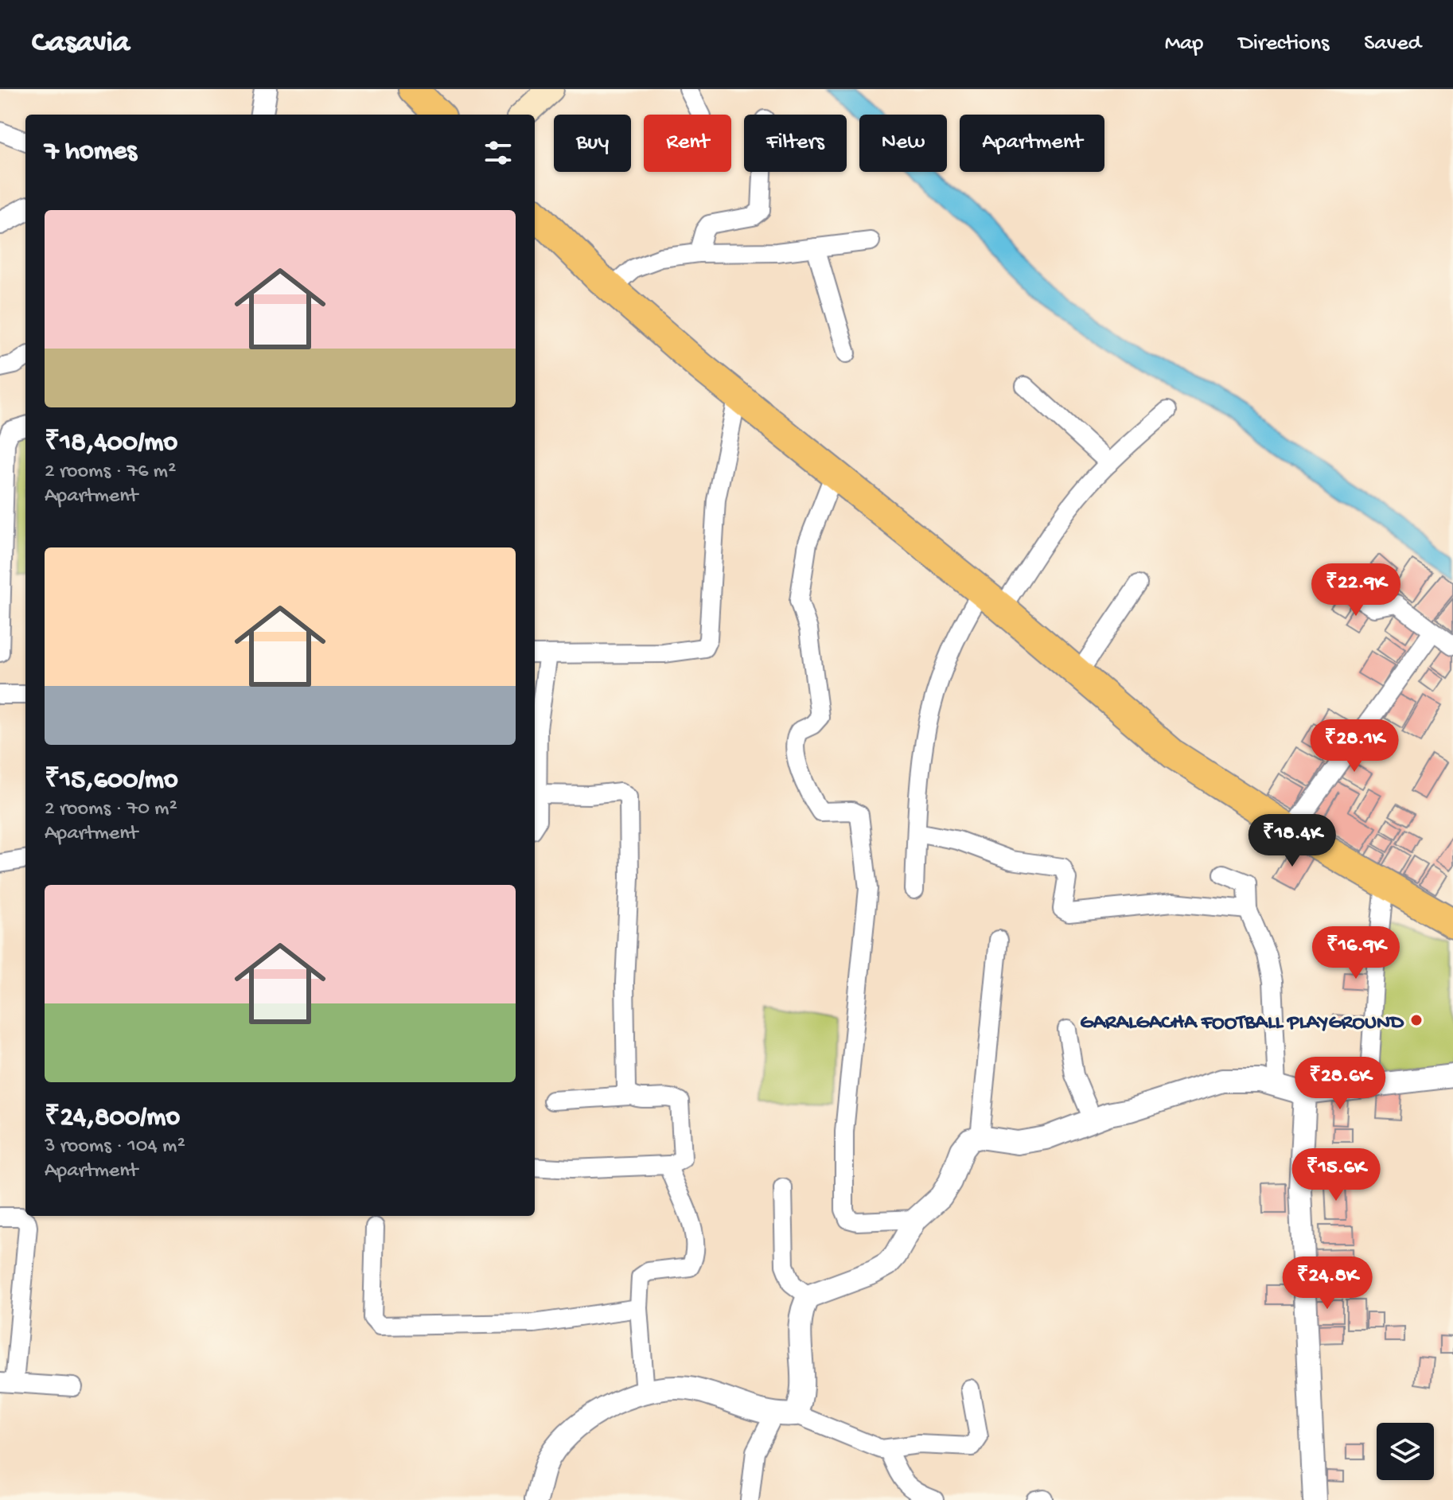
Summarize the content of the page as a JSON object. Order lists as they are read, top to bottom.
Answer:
{
  "places": ["GARALGACHA FOOTBALL PLAYGROUND"],
  "page": {
    "header": "Casavia",
    "nav": ["Map", "Directions", "Saved"],
    "chip": [
      "Buy",
      "Rent",
      "Filters",
      "New",
      "Apartment"
    ],
    "heading": "7 homes",
    "list": [
      {
        "name": "₹18,400/mo",
        "note": "2 rooms · 76 m² · Apartment"
      },
      {
        "name": "₹15,600/mo",
        "note": "2 rooms · 70 m² · Apartment"
      },
      {
        "name": "₹24,800/mo",
        "note": "3 rooms · 104 m² · Apartment"
      }
    ],
    "price": [
      "₹22.9K",
      "₹28.1K",
      "₹18.4K",
      "₹16.9K",
      "₹28.6K",
      "₹15.6K",
      "₹24.8K"
    ]
  }
}
